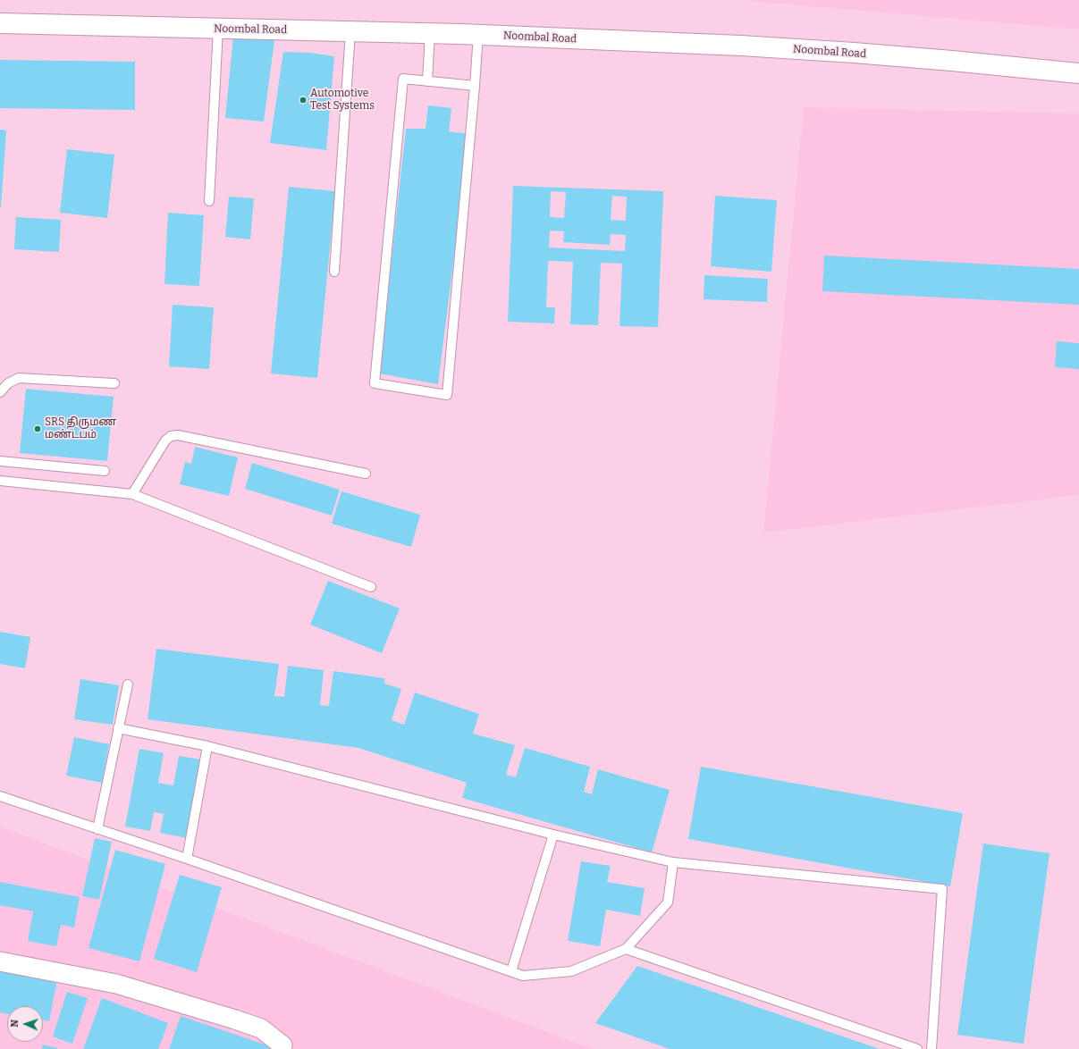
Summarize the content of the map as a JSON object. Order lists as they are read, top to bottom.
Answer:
{
  "streets": {
    "street": ["Noombal Road"]
  },
  "places": ["Automotive Test Systems", "SRS திருமண மண்டபம்"],
  "north": "left"
}
